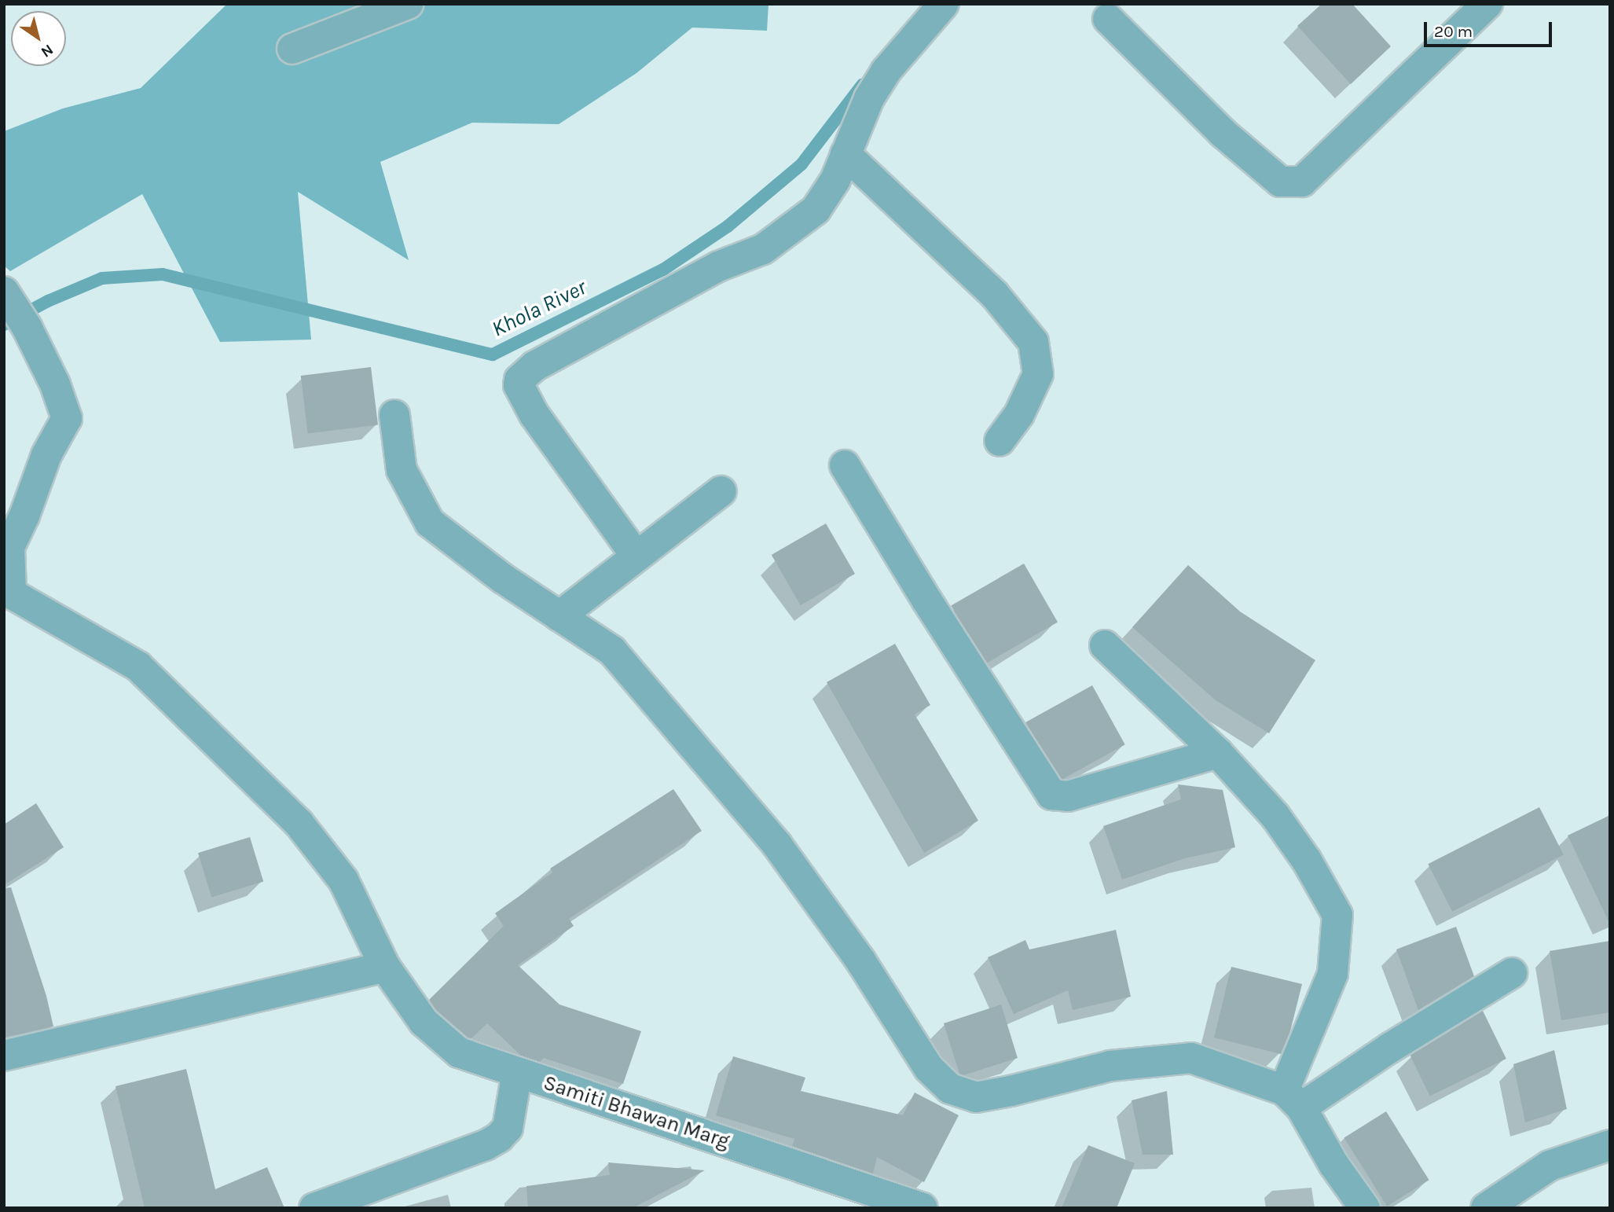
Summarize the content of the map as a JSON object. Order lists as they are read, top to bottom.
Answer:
{
  "streets": {
    "street": ["Samiti Bhawan Marg"]
  },
  "water": ["Khola River"],
  "scale_bar": "20 m",
  "north": "bottom right"
}
